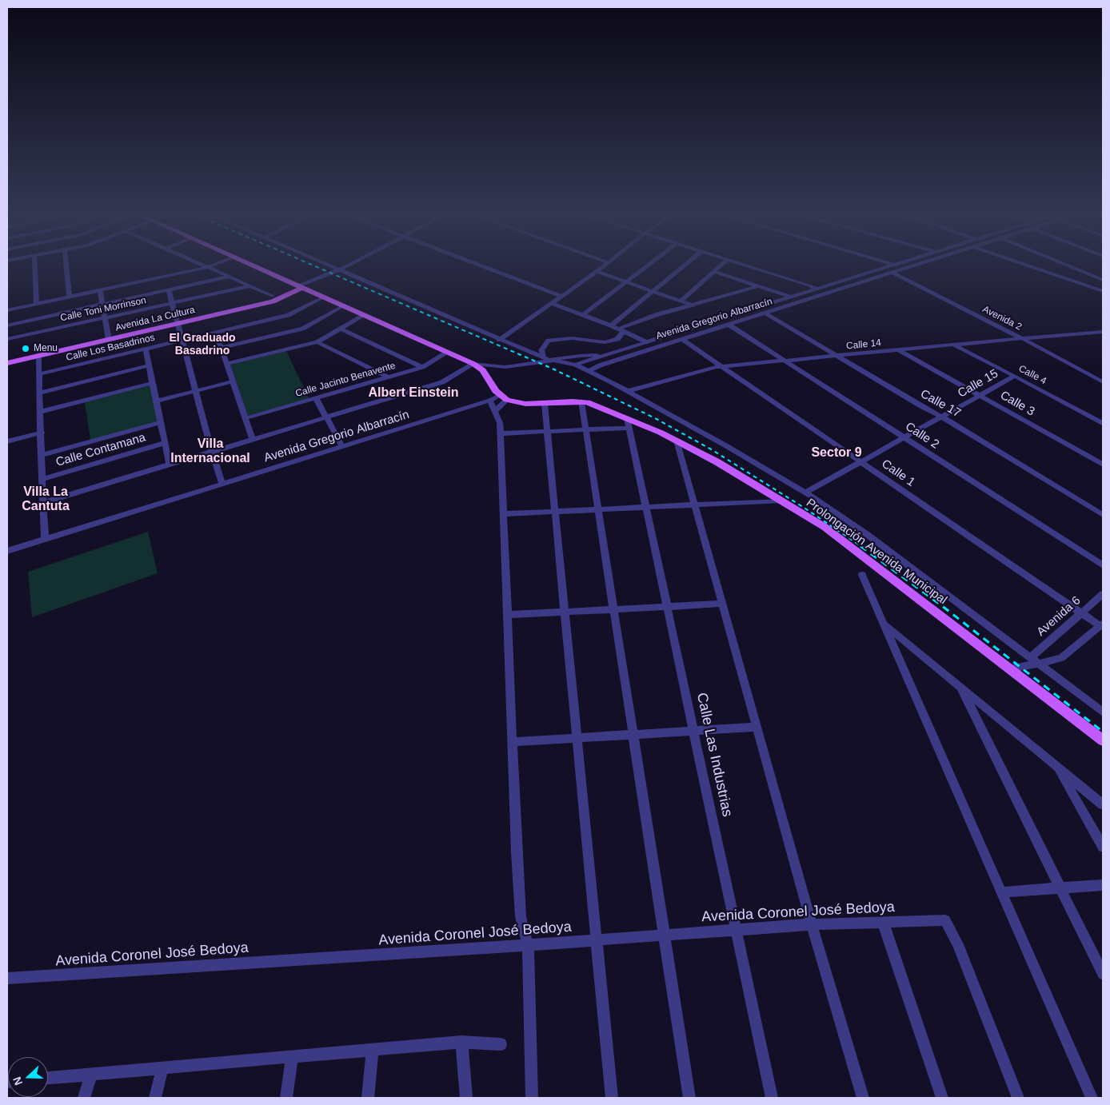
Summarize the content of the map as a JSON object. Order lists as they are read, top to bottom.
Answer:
{
  "streets": {
    "main road": ["Avenida La Cultura", "Prolongación Avenida Municipal"],
    "street": [
      "Calle Toni Morrinson",
      "Avenida 2",
      "Avenida Gregorio Albarracín",
      "Calle 14",
      "Calle Los Basadrinos",
      "Calle 4",
      "Calle Jacinto Benavente",
      "Calle 15",
      "Calle 17",
      "Calle 3",
      "Calle 2",
      "Calle Contamana",
      "Calle 1",
      "Avenida 6",
      "Calle Las Industrias",
      "Avenida Coronel José Bedoya"
    ]
  },
  "crossings": [
    ["Avenida 2", "Avenida Gregorio Albarracín"],
    ["Avenida 2", "Calle 14"],
    ["Avenida Gregorio Albarracín", "Calle 17"],
    ["Avenida Gregorio Albarracín", "Calle 2"],
    ["Avenida Gregorio Albarracín", "Calle 1"],
    ["Avenida Gregorio Albarracín", "Prolongación Avenida Municipal"],
    ["Calle 14", "Calle 4"],
    ["Calle 14", "Calle 17"],
    ["Calle 14", "Calle 3"],
    ["Calle 14", "Calle 2"],
    ["Calle 14", "Calle 1"],
    ["Calle 14", "Prolongación Avenida Municipal"],
    ["Calle 4", "Calle 15"],
    ["Calle 15", "Calle 17"],
    ["Calle 15", "Calle 3"],
    ["Calle 15", "Calle 2"],
    ["Calle 15", "Calle 1"],
    ["Calle 15", "Prolongación Avenida Municipal"],
    ["Calle 1", "Avenida 6"],
    ["Prolongación Avenida Municipal", "Avenida 6"],
    ["Prolongación Avenida Municipal", "Calle Las Industrias"],
    ["Calle Las Industrias", "Avenida Coronel José Bedoya"]
  ],
  "districts": [
    "El Graduado Basadrino",
    "Albert Einstein",
    "Villa Internacional",
    "Sector 9",
    "Villa La Cantuta"
  ],
  "places": ["Menu"],
  "north": "left"
}
